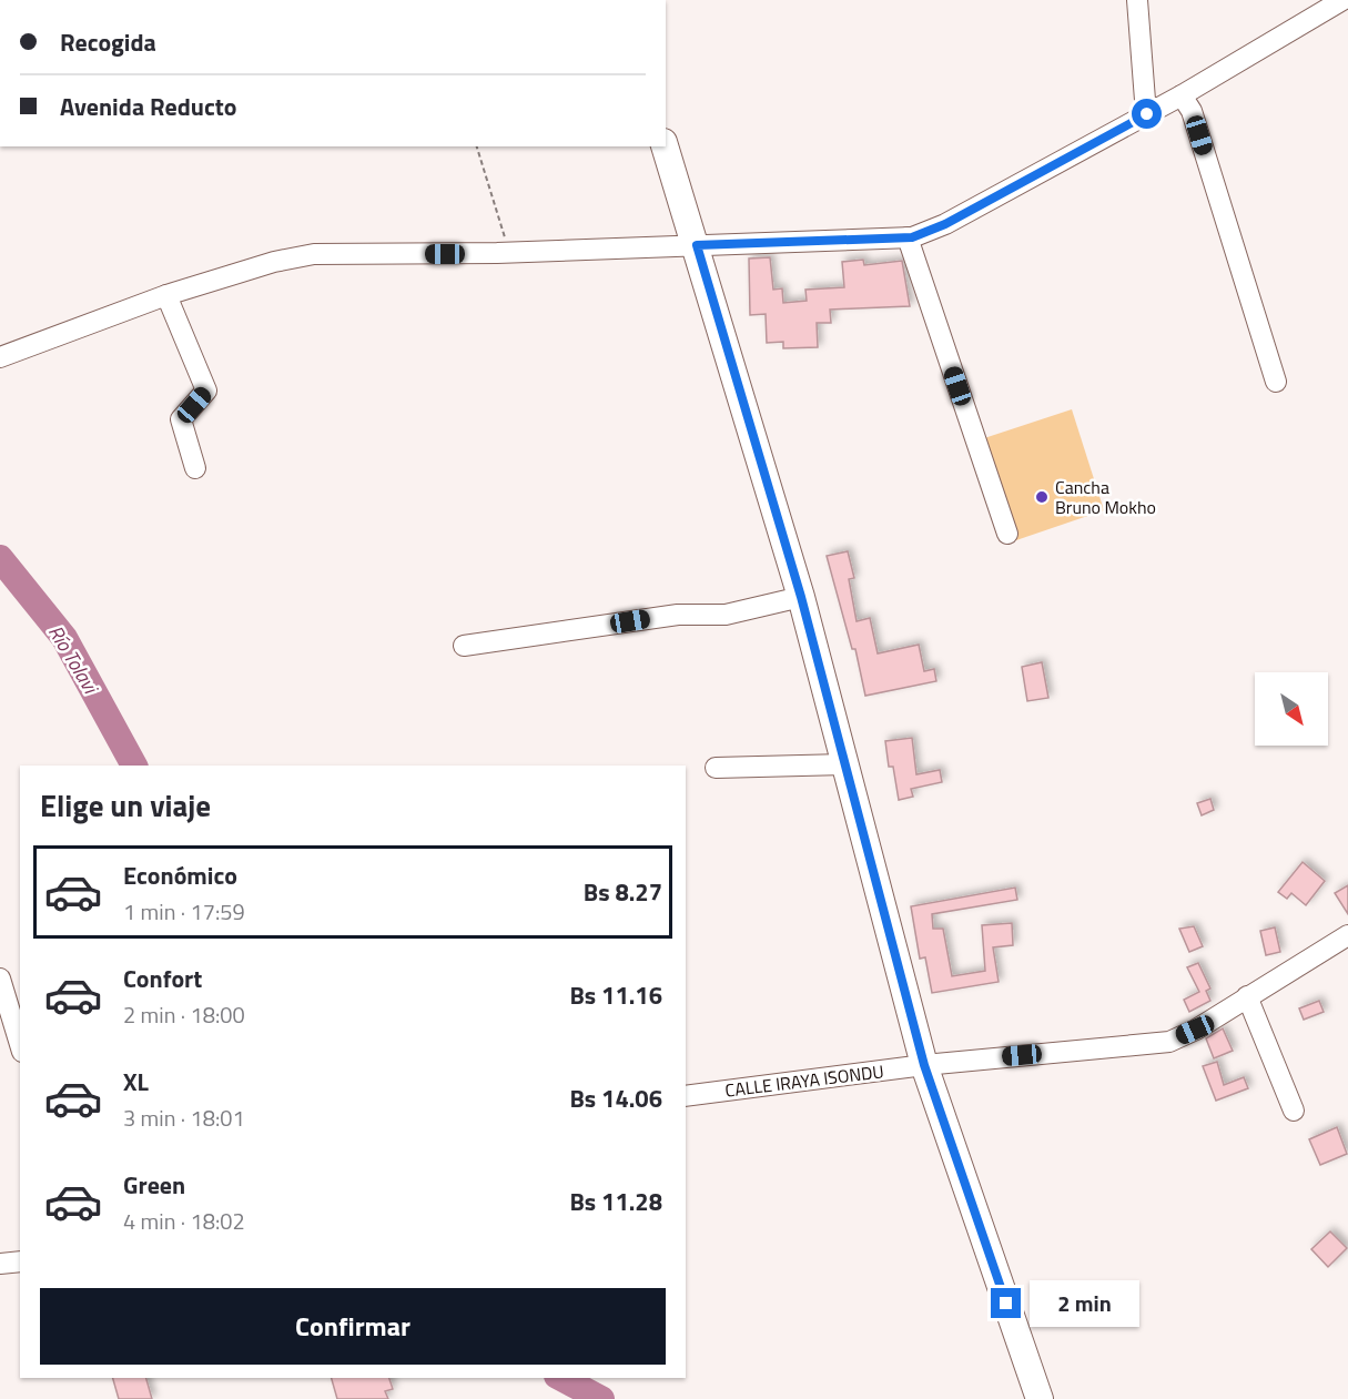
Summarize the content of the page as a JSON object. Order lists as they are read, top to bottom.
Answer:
{
  "streets": {
    "street": ["CALLE IRAYA ISONDU"]
  },
  "water": ["Río Tolavi"],
  "places": ["Cancha Bruno Mokho"],
  "north": "bottom right",
  "page": {
    "banner": ["Recogida", "Avenida Reducto"],
    "heading": "Elige un viaje",
    "list": [
      {
        "name": "Económico",
        "note": "1 min · 17:59",
        "value": "Bs 8.27"
      },
      {
        "name": "Confort",
        "note": "2 min · 18:00",
        "value": "Bs 11.16"
      },
      {
        "name": "XL",
        "note": "3 min · 18:01",
        "value": "Bs 14.06"
      },
      {
        "name": "Green",
        "note": "4 min · 18:02",
        "value": "Bs 11.28"
      }
    ],
    "buttons": "Confirmar",
    "bubble": "2 min"
  }
}
